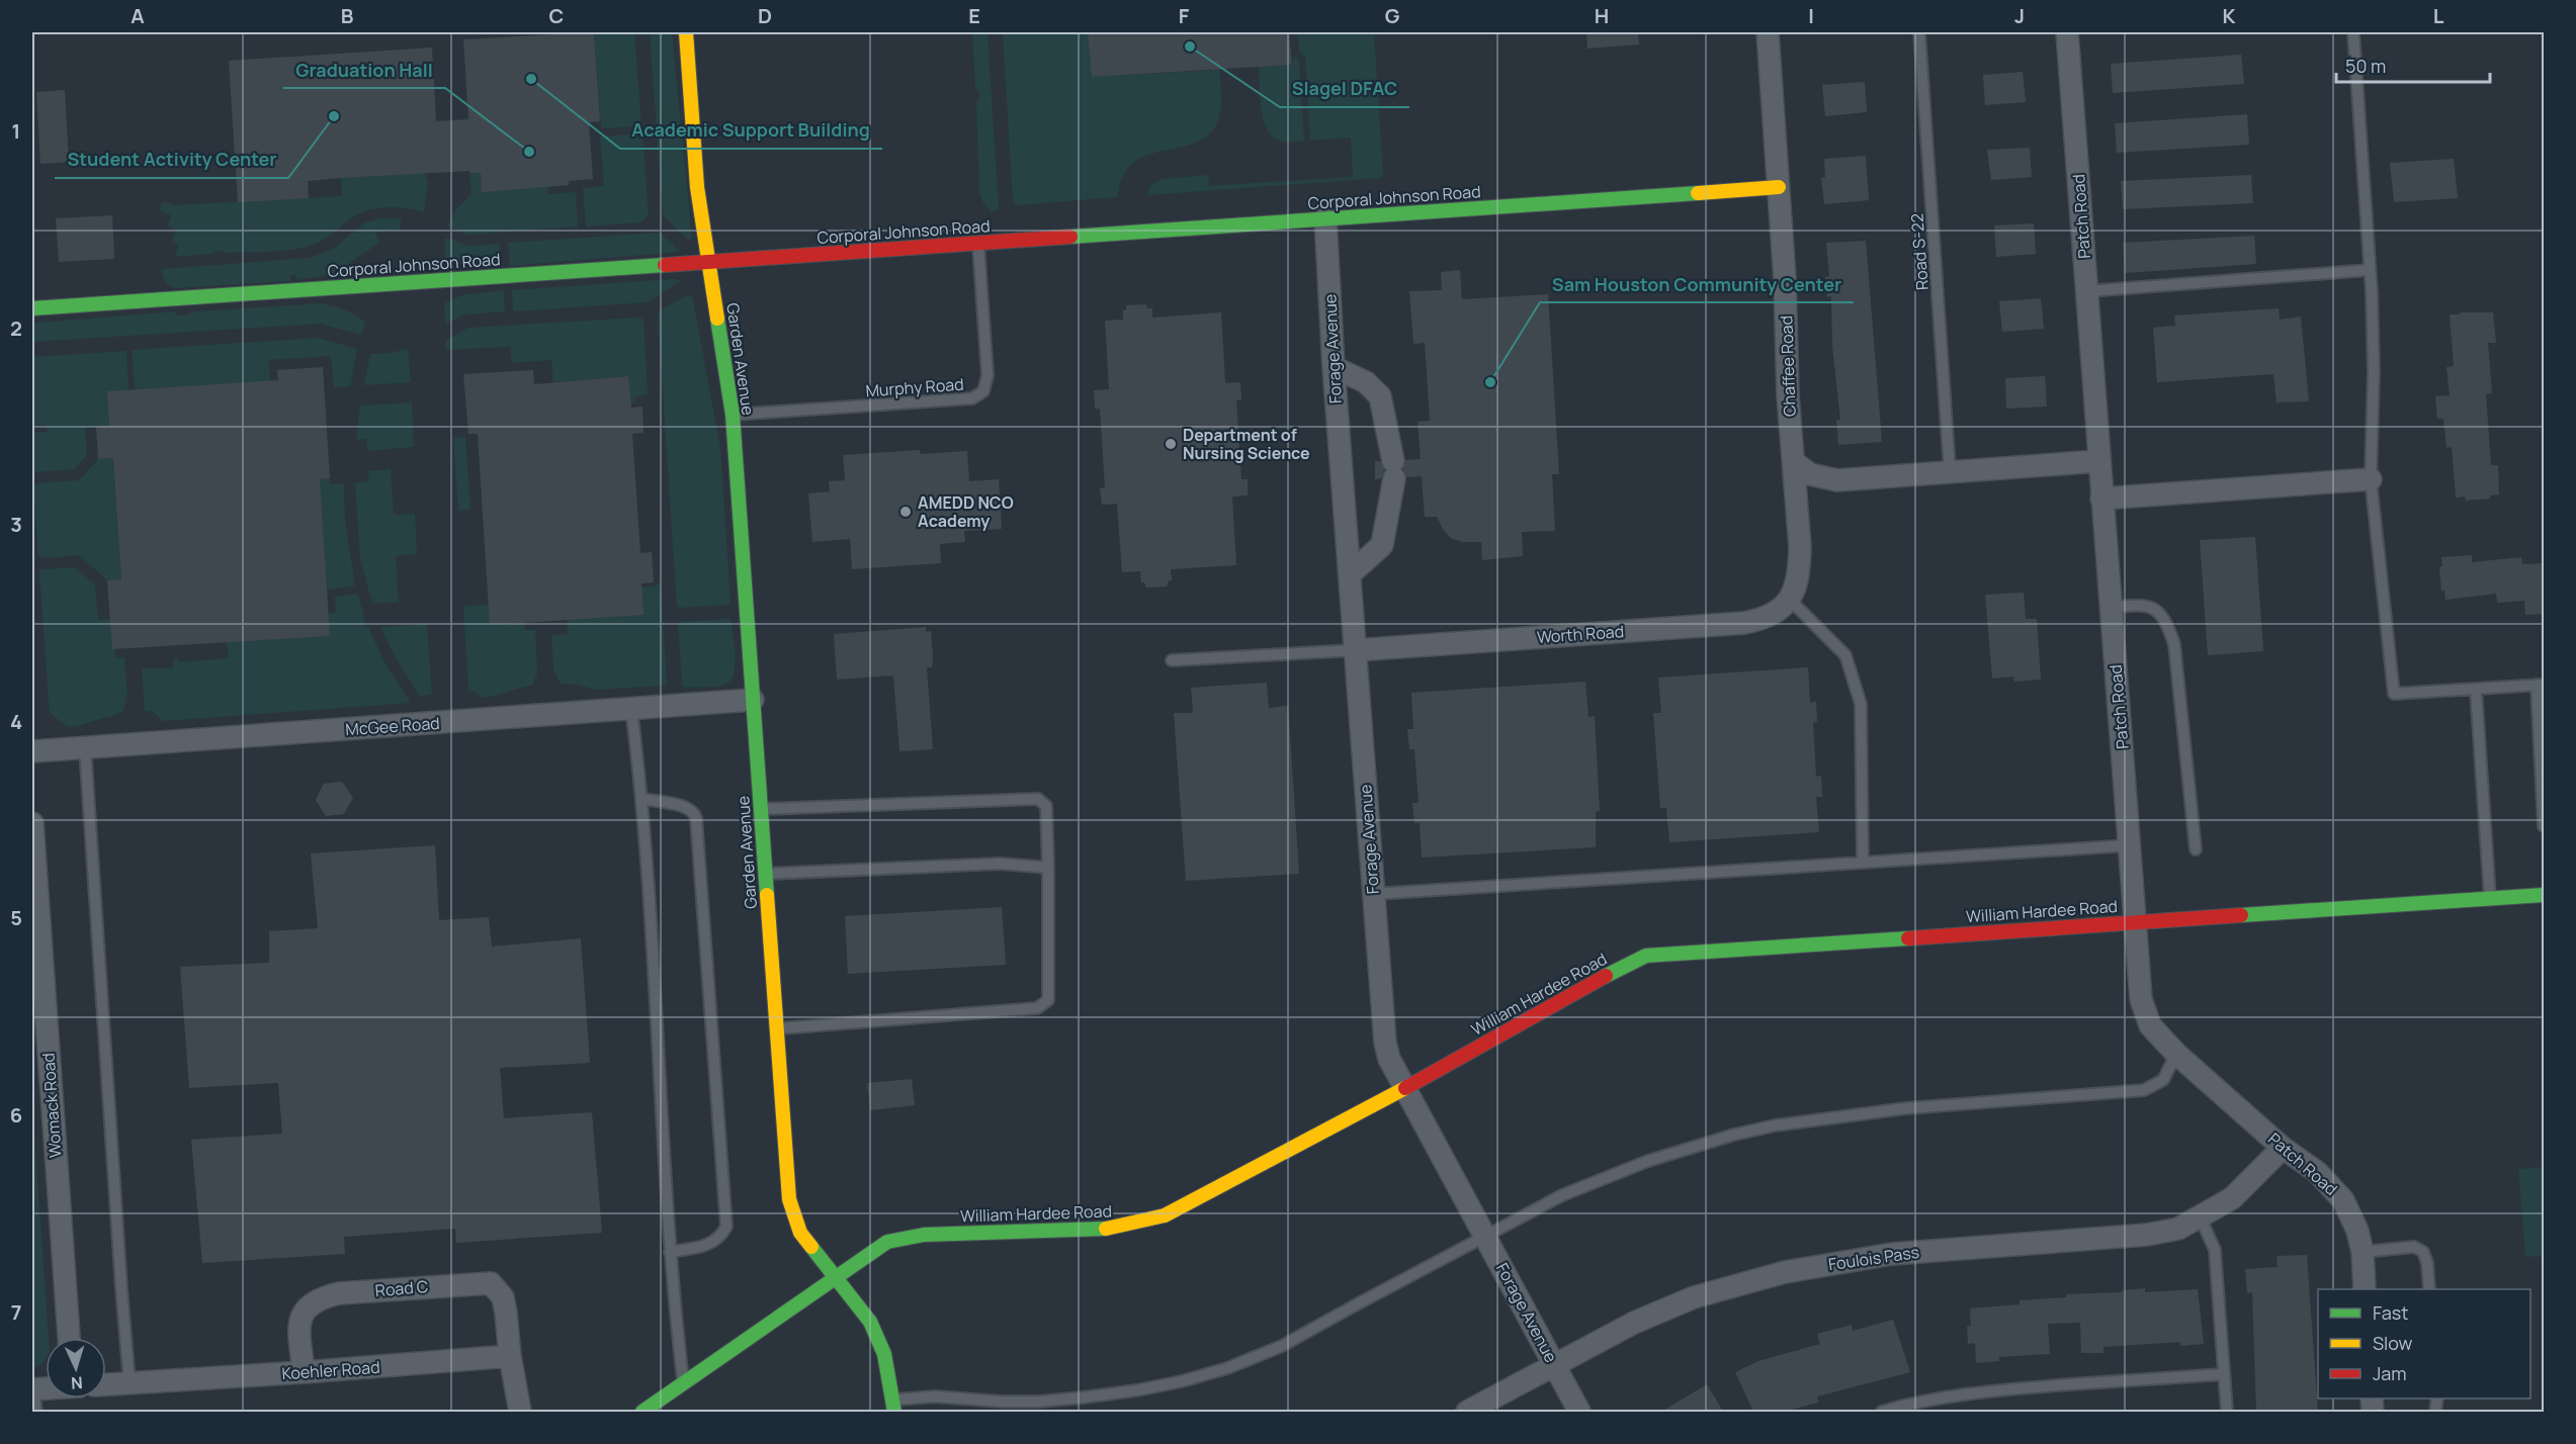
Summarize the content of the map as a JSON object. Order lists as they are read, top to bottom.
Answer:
{
  "streets": {
    "street": [
      "Corporal Johnson Road",
      "Patch Road",
      "Forage Avenue",
      "Garden Avenue",
      "Chaffee Road",
      "Worth Road",
      "McGee Road",
      "William Hardee Road",
      "Womack Road",
      "Foulois Pass",
      "Road C",
      "Koehler Road"
    ],
    "lane": ["Road S-22", "Murphy Road"]
  },
  "crossings": [
    ["Corporal Johnson Road", "Forage Avenue"],
    ["Corporal Johnson Road", "Garden Avenue"],
    ["Corporal Johnson Road", "Chaffee Road"],
    ["Corporal Johnson Road", "Murphy Road"],
    ["Patch Road", "William Hardee Road"],
    ["Patch Road", "Foulois Pass"],
    ["Forage Avenue", "Worth Road"],
    ["Forage Avenue", "William Hardee Road"],
    ["Forage Avenue", "Foulois Pass"],
    ["Garden Avenue", "Murphy Road"],
    ["Garden Avenue", "McGee Road"],
    ["Garden Avenue", "William Hardee Road"],
    ["Chaffee Road", "Worth Road"],
    ["Road C", "Koehler Road"]
  ],
  "places": [
    "Slagel DFAC",
    "Academic Support Building",
    "Student Activity Center",
    "Graduation Hall",
    "Sam Houston Community Center",
    "Department of Nursing Science",
    "AMEDD NCO Academy"
  ],
  "legend": ["Fast", "Slow", "Jam"],
  "scale_bar": "50 m",
  "north": "bottom",
  "grid": {
    "columns": [
      "A",
      "B",
      "C",
      "D",
      "E",
      "F",
      "G",
      "H",
      "I",
      "J",
      "K",
      "L"
    ],
    "rows": [
      "1",
      "2",
      "3",
      "4",
      "5",
      "6",
      "7"
    ]
  }
}
